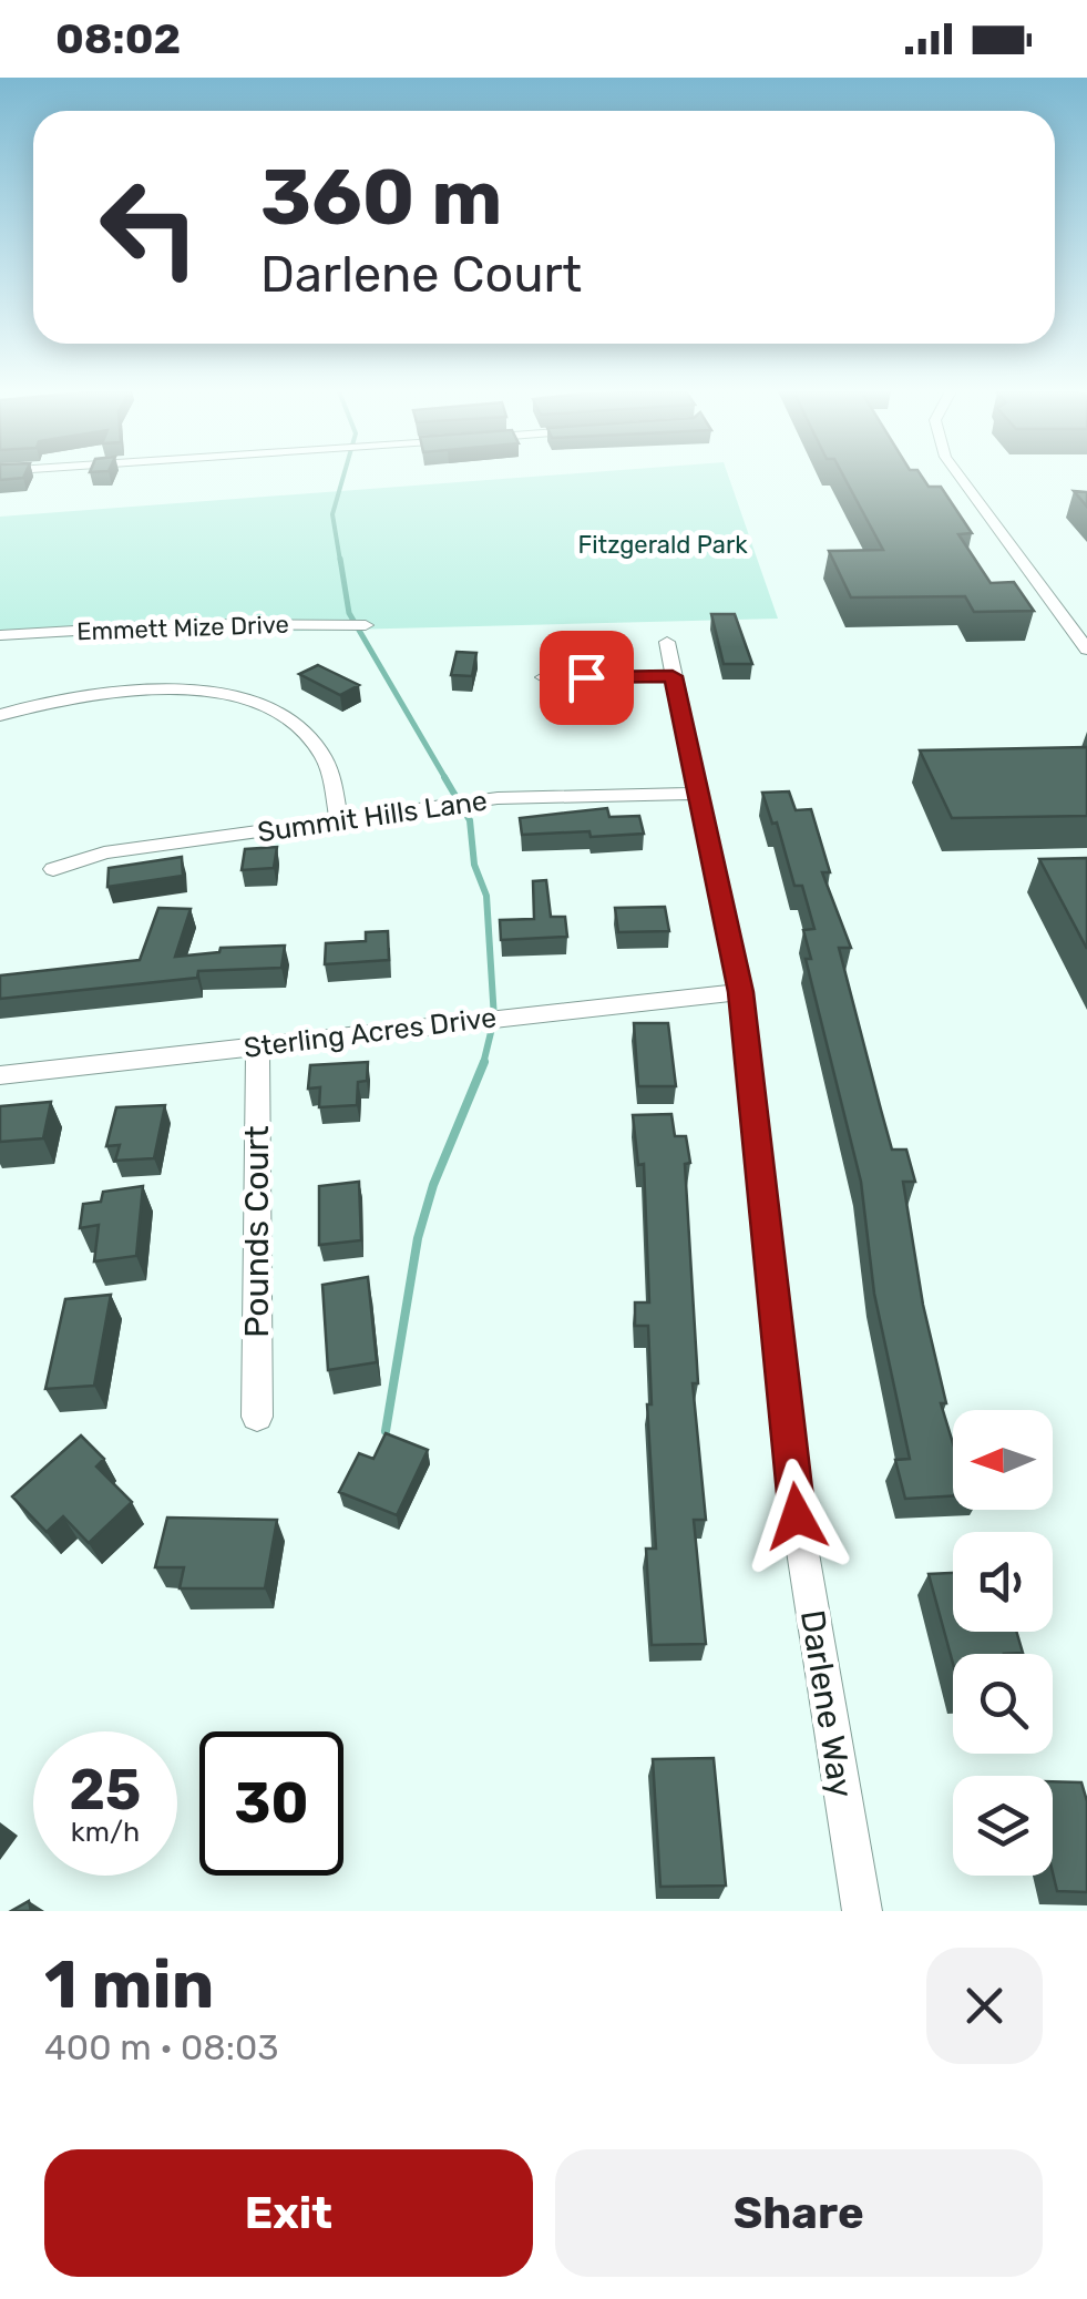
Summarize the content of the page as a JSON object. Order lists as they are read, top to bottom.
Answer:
{
  "streets": {
    "street": [
      "Emmett Mize Drive",
      "Summit Hills Lane",
      "Sterling Acres Drive",
      "Pounds Court",
      "Darlene Way"
    ]
  },
  "crossings": [
    ["Summit Hills Lane", "Darlene Way"],
    ["Sterling Acres Drive", "Pounds Court"],
    ["Sterling Acres Drive", "Darlene Way"]
  ],
  "parks": ["Fitzgerald Park"],
  "north": "left",
  "page": {
    "status": "08:02",
    "turn": ["360 m", "Darlene Court"],
    "speed": "25 km/h",
    "limit": "30",
    "heading": ["1 min", "400 m · 08:03"],
    "buttons": ["Exit", "Share"]
  }
}
